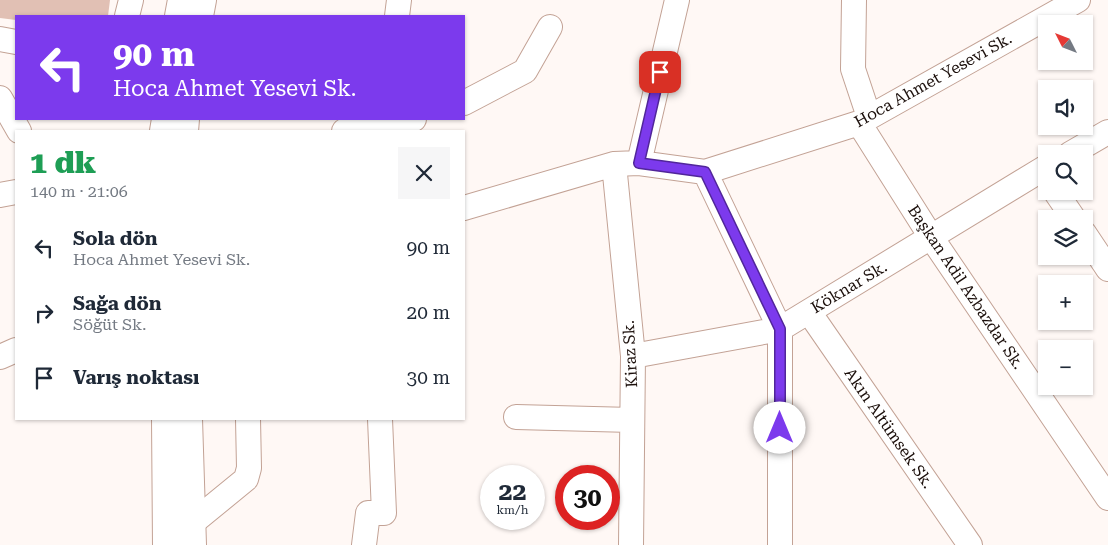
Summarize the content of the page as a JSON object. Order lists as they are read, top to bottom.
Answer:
{
  "streets": {
    "street": [
      "Hoca Ahmet Yesevi Sk.",
      "Köknar Sk.",
      "Başkan Adil Azbazdar Sk.",
      "Kiraz Sk.",
      "Akın Altümsek Sk."
    ]
  },
  "crossings": [
    ["Hoca Ahmet Yesevi Sk.", "Başkan Adil Azbazdar Sk."],
    ["Hoca Ahmet Yesevi Sk.", "Kiraz Sk."],
    ["Köknar Sk.", "Başkan Adil Azbazdar Sk."],
    ["Köknar Sk.", "Kiraz Sk."],
    ["Köknar Sk.", "Akın Altümsek Sk."]
  ],
  "north": "top left",
  "page": {
    "map_buttons": ["+", "−"],
    "turn": ["90 m", "Hoca Ahmet Yesevi Sk."],
    "heading": ["1 dk", "140 m · 21:06"],
    "list": [
      {
        "name": "Sola dön",
        "note": "Hoca Ahmet Yesevi Sk.",
        "value": "90 m"
      },
      {
        "name": "Sağa dön",
        "note": "Söğüt Sk.",
        "value": "20 m"
      },
      {
        "name": "Varış noktası",
        "value": "30 m"
      }
    ],
    "speed": "22 km/h",
    "limit": "30"
  }
}
